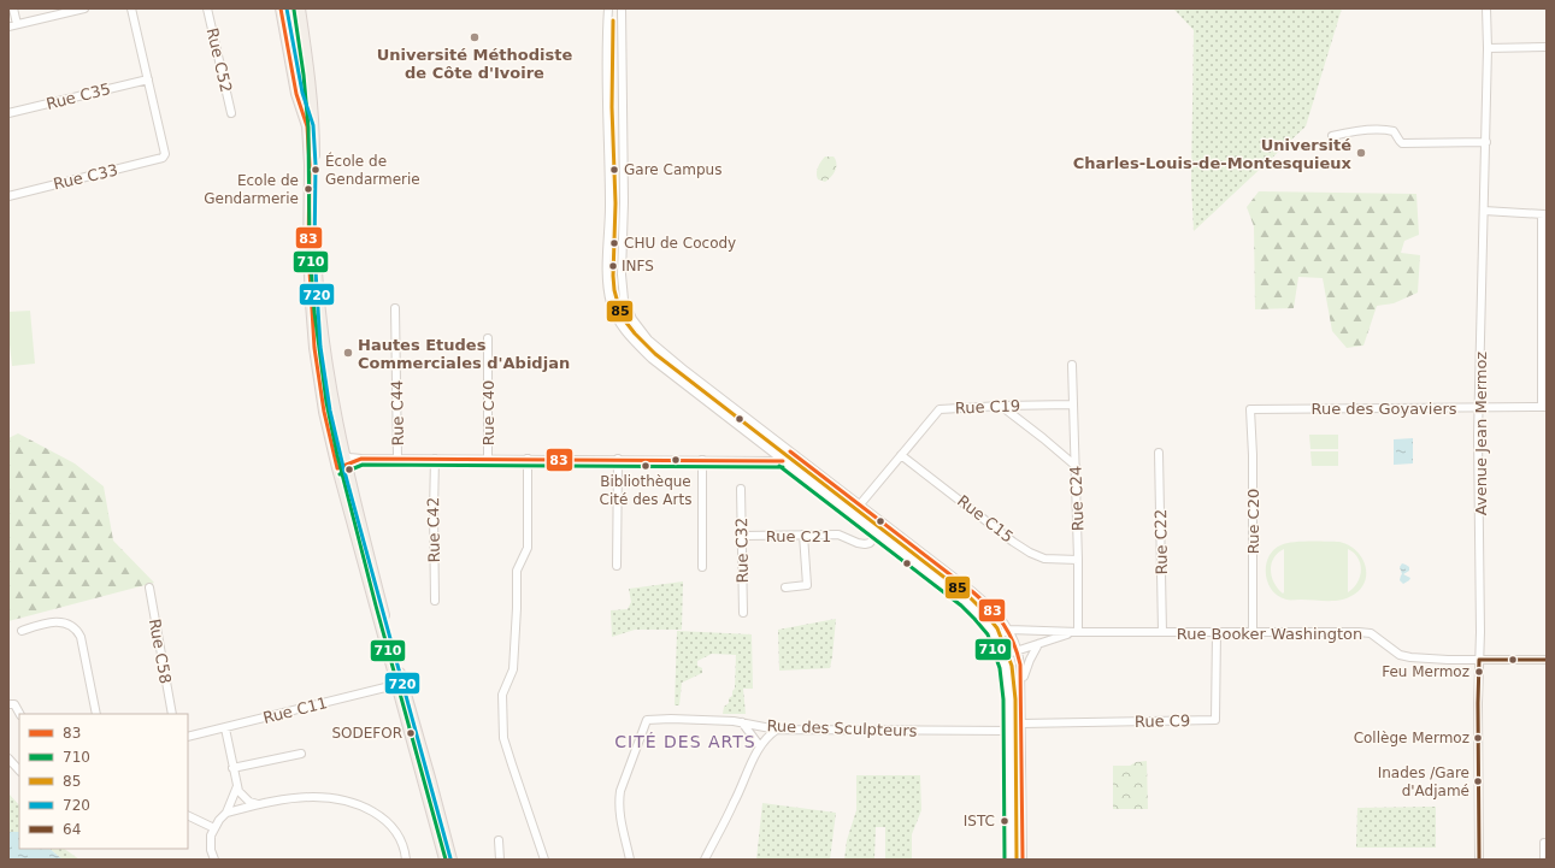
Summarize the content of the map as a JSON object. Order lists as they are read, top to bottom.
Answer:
{
  "streets": {
    "street": [
      "Rue C52",
      "Rue C35",
      "Rue C33",
      "Rue C19",
      "Rue des Goyaviers",
      "Rue C44",
      "Rue C40",
      "Avenue Jean Mermoz",
      "Rue C24",
      "Rue C15",
      "Rue C20",
      "Rue C42",
      "Rue C21",
      "Rue C22",
      "Rue C32",
      "Rue Booker Washington",
      "Rue C58",
      "Rue C11",
      "Rue C9",
      "Rue des Sculpteurs"
    ]
  },
  "crossings": [
    ["Rue C35", "Rue C33"],
    ["Rue C19", "Rue C24"],
    ["Rue C19", "Rue C15"],
    ["Rue des Goyaviers", "Avenue Jean Mermoz"],
    ["Rue des Goyaviers", "Rue C20"],
    ["Avenue Jean Mermoz", "Rue Booker Washington"],
    ["Rue C24", "Rue C15"],
    ["Rue C24", "Rue Booker Washington"],
    ["Rue C20", "Rue Booker Washington"],
    ["Rue C21", "Rue C32"],
    ["Rue C22", "Rue Booker Washington"],
    ["Rue Booker Washington", "Rue C9"]
  ],
  "districts": ["CITÉ DES ARTS"],
  "places": [
    "Université Méthodiste de Côte d'Ivoire",
    "Université Charles-Louis-de-Montesquieux",
    "École de Gendarmerie",
    "Gare Campus",
    "Ecole de Gendarmerie",
    "CHU de Cocody",
    "INFS",
    "Hautes Etudes Commerciales d'Abidjan",
    "Bibliothèque Cité des Arts",
    "Feu Mermoz",
    "SODEFOR",
    "Collège Mermoz",
    "Inades /Gare d'Adjamé",
    "ISTC"
  ],
  "lines": [
    "transit line 83",
    "transit line 720",
    "transit line 710",
    "transit line 85",
    "transit line 64"
  ],
  "legend": [
    "83",
    "710",
    "85",
    "720",
    "64"
  ]
}
